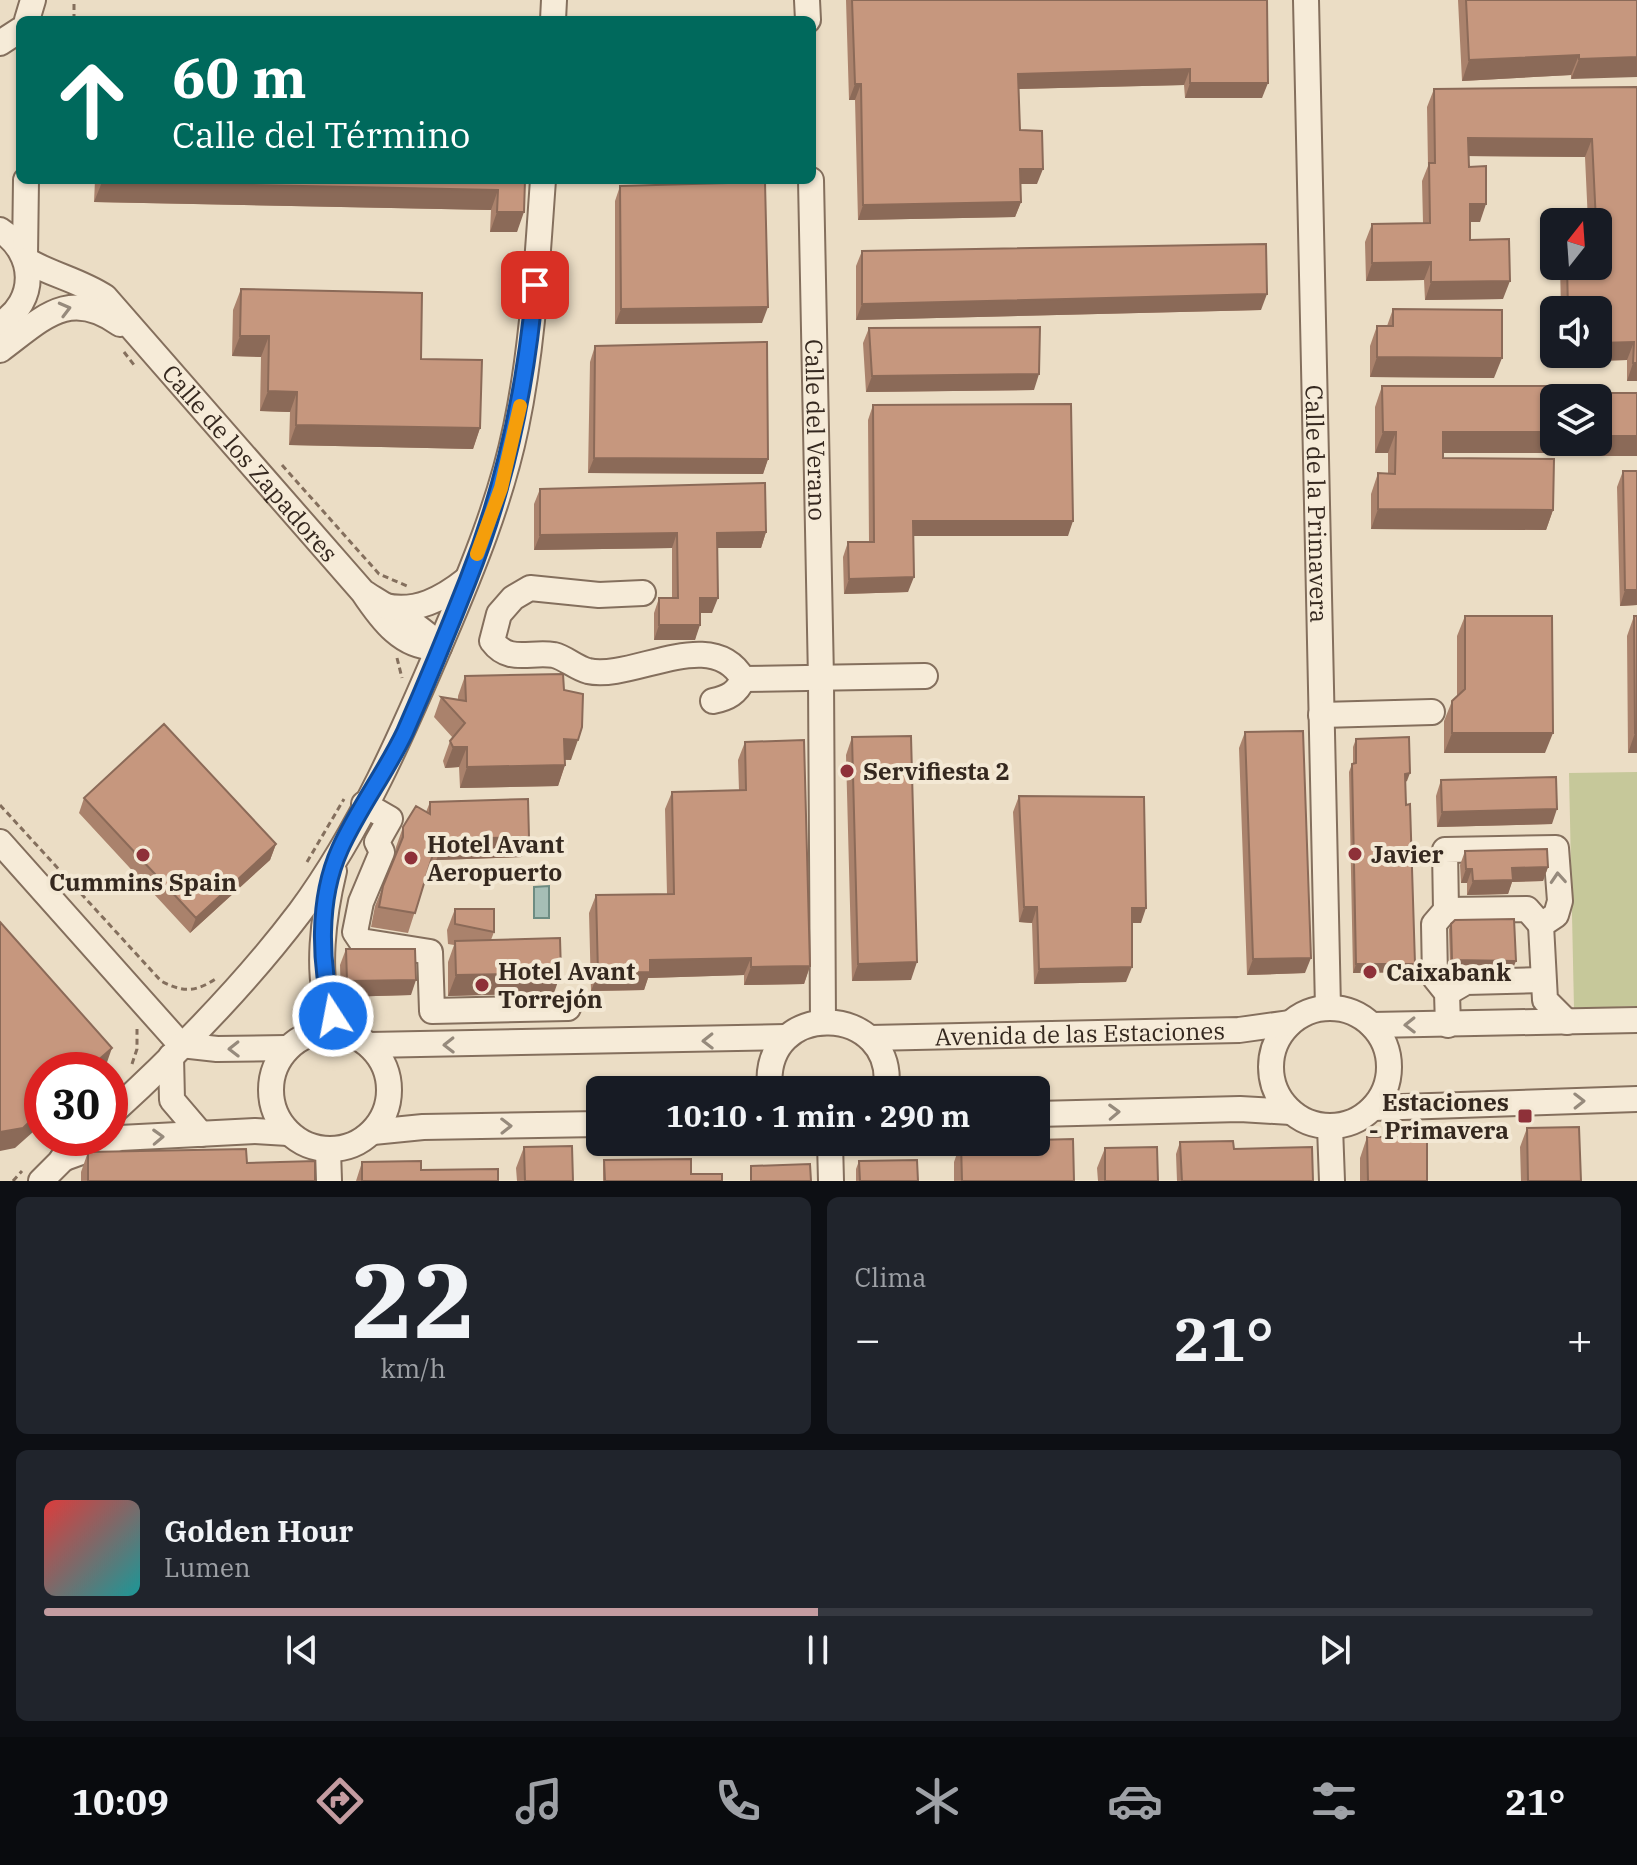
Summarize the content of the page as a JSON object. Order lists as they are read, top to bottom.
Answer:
{
  "streets": {
    "street": [
      "Calle del Verano",
      "Calle de los Zapadores",
      "Calle de la Primavera",
      "Avenida de las Estaciones"
    ]
  },
  "crossings": [
    ["Calle de la Primavera", "Avenida de las Estaciones"]
  ],
  "places": {
    "other": [
      "Servifiesta 2",
      "Javier",
      "Cummins Spain",
      "Hotel Avant Aeropuerto",
      "Caixabank",
      "Hotel Avant Torrejón"
    ],
    "transit": ["Estaciones - Primavera"]
  },
  "north": "top",
  "page": {
    "turn": ["60 m", "Calle del Término"],
    "limit": "30",
    "trip": "10:10 · 1 min · 290 m",
    "tile": [
      ["22", "km/h"],
      "Clima"
    ],
    "heat": ["−", "21°", "+"],
    "song": ["Golden Hour", "Lumen"],
    "tabs": ["10:09", "21°"]
  }
}
